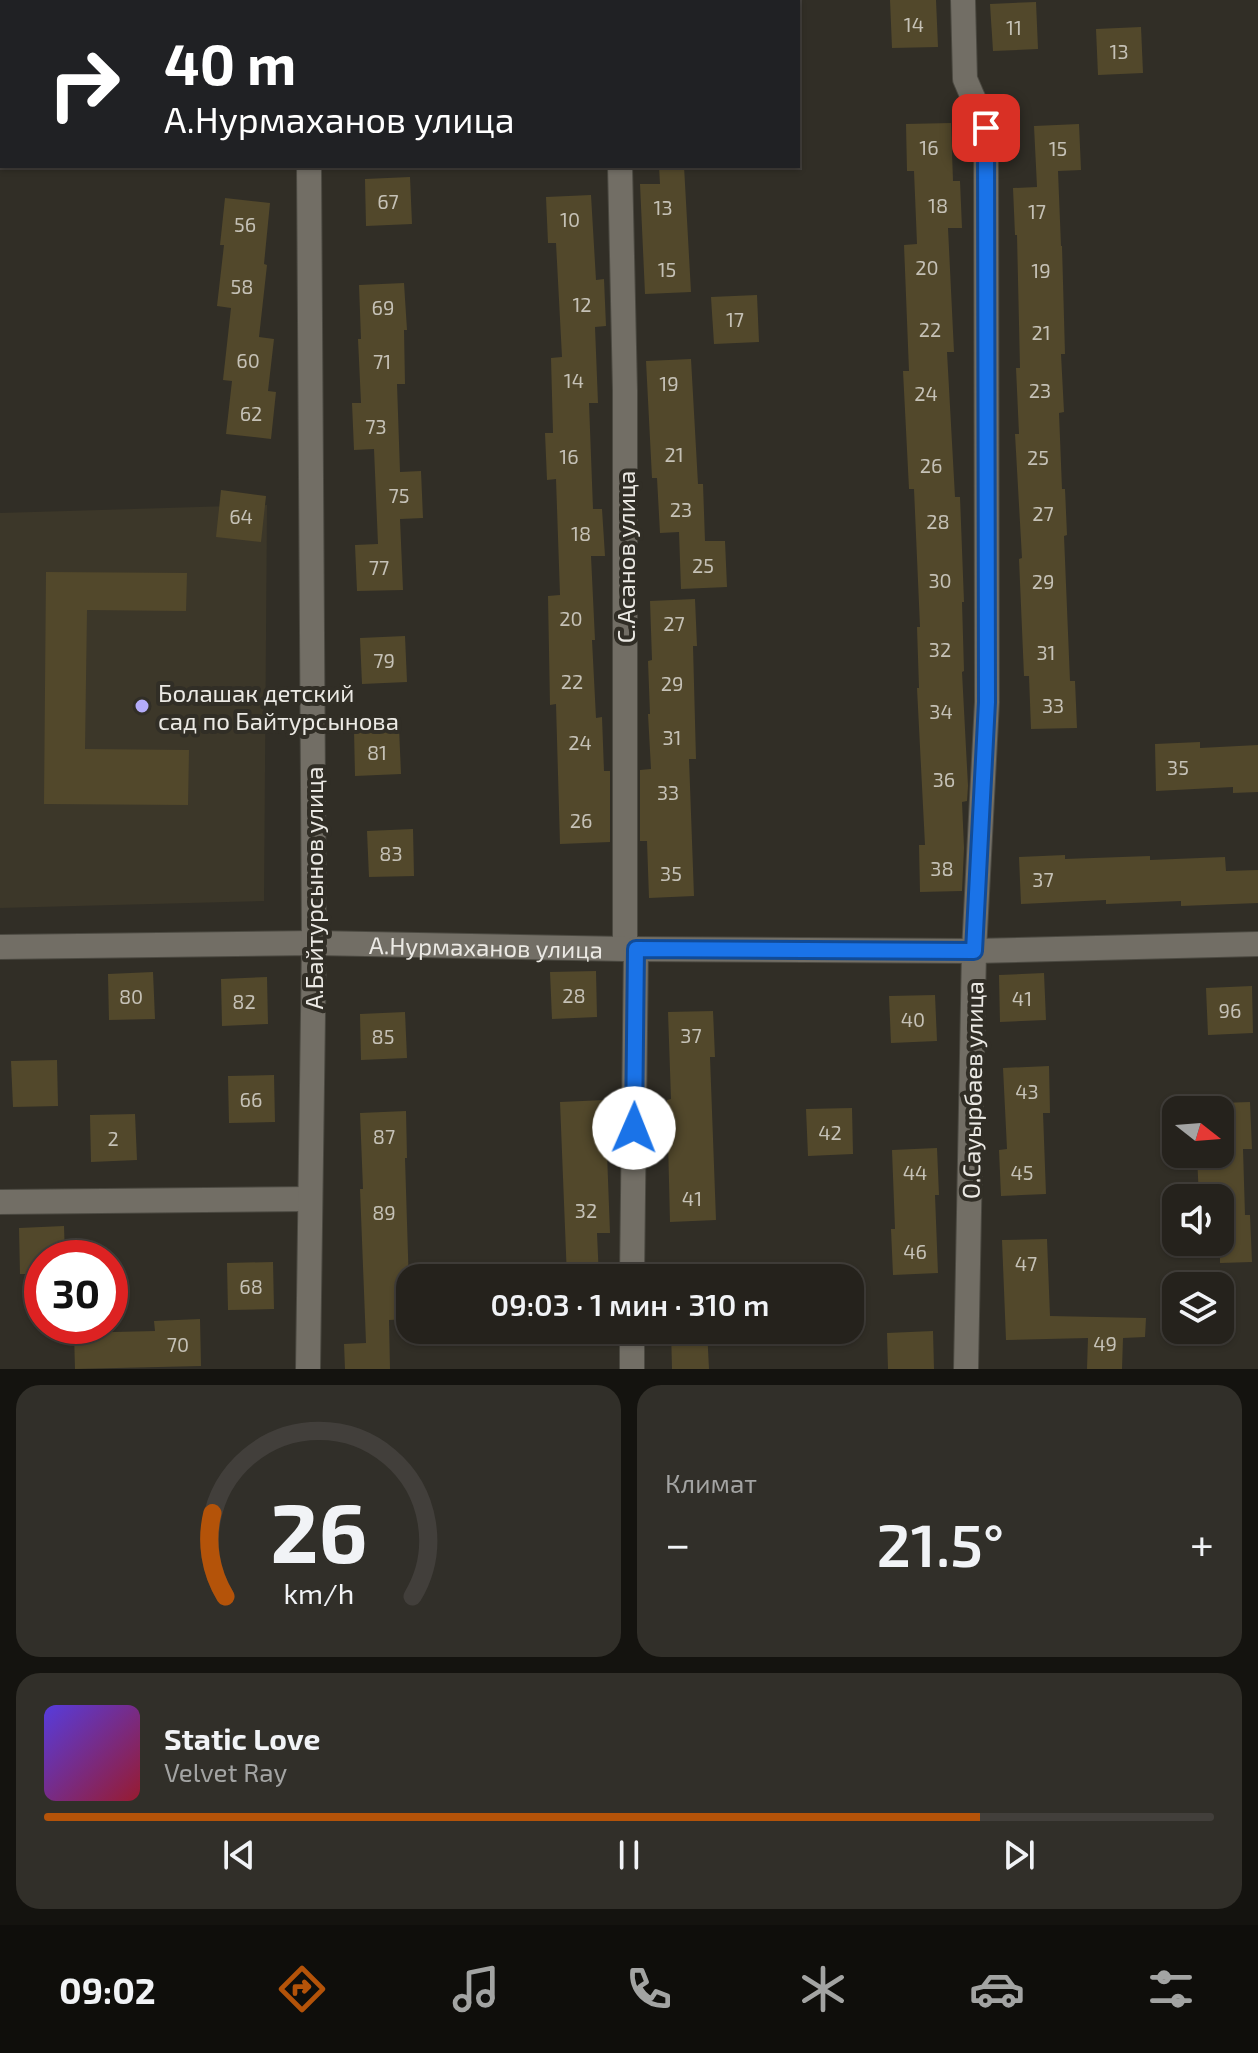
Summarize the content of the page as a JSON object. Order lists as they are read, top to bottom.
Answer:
{
  "streets": {
    "street": [
      "С.Асанов улица",
      "А.Байтурсынов улица",
      "А.Нурмаханов улица",
      "О.Сауырбаев улица"
    ]
  },
  "crossings": [
    ["С.Асанов улица", "А.Нурмаханов улица"],
    ["А.Байтурсынов улица", "А.Нурмаханов улица"],
    ["А.Нурмаханов улица", "О.Сауырбаев улица"]
  ],
  "places": ["Болашак детский сад по Байтурсынова"],
  "house_numbers": [
    "14",
    "11",
    "13",
    "16",
    "15",
    "67",
    "18",
    "13",
    "17",
    "10",
    "56",
    "20",
    "15",
    "19",
    "58",
    "12",
    "69",
    "17",
    "22",
    "21",
    "60",
    "71",
    "14",
    "19",
    "23",
    "24",
    "62",
    "73",
    "21",
    "16",
    "25",
    "26",
    "75",
    "23",
    "27",
    "64",
    "28",
    "18",
    "25",
    "77",
    "30",
    "29",
    "20",
    "27",
    "32",
    "31",
    "79",
    "22",
    "29",
    "33",
    "34",
    "31",
    "24",
    "81",
    "35",
    "36",
    "33",
    "26",
    "83",
    "38",
    "35",
    "37",
    "28",
    "80",
    "41",
    "82",
    "96",
    "40",
    "37",
    "85",
    "43",
    "66",
    "42",
    "87",
    "2",
    "44",
    "45",
    "41",
    "32",
    "89",
    "46",
    "47",
    "68",
    "49",
    "70"
  ],
  "north": "right",
  "page": {
    "turn": ["40 m", "А.Нурмаханов улица"],
    "limit": "30",
    "trip": "09:03 · 1 мин · 310 m",
    "tile": "Климат",
    "heat": ["−", "21.5°", "+"],
    "song": ["Static Love", "Velvet Ray"],
    "tabs": "09:02",
    "gauge": ["26", "km/h"]
  }
}
